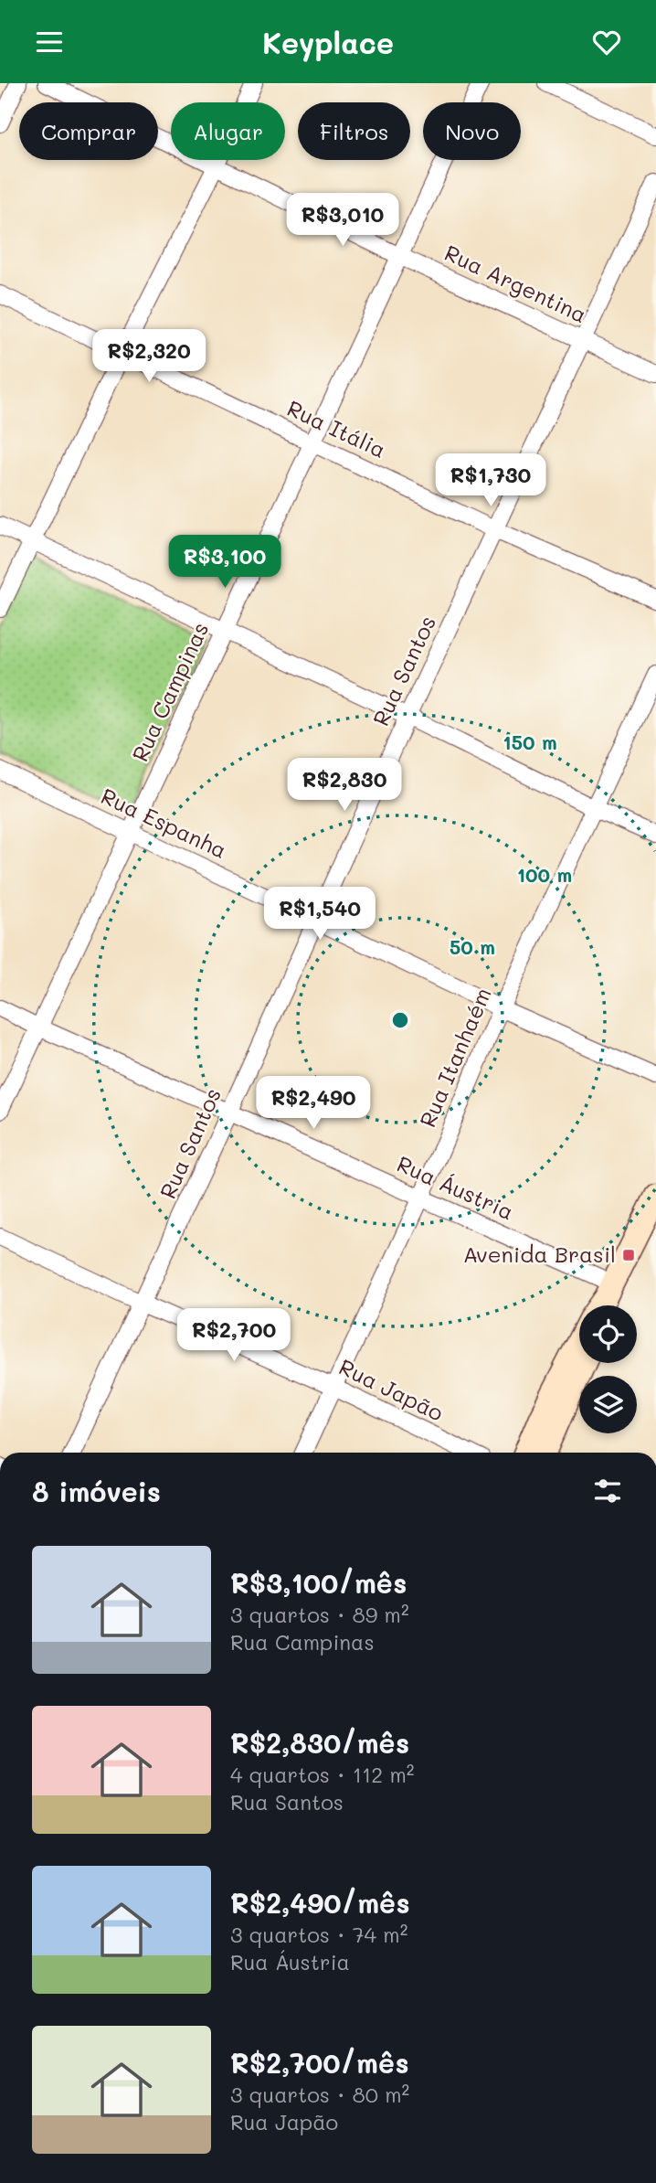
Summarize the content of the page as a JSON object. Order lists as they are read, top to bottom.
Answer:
{
  "streets": {
    "street": [
      "Rua Argentina",
      "Rua Itália",
      "Rua Santos",
      "Rua Campinas",
      "Rua Espanha",
      "Rua Itanhaém",
      "Rua Áustria",
      "Rua Japão"
    ]
  },
  "crossings": [
    ["Rua Argentina", "Rua Santos"],
    ["Rua Argentina", "Rua Campinas"],
    ["Rua Itália", "Rua Santos"],
    ["Rua Itália", "Rua Campinas"],
    ["Rua Santos", "Rua Espanha"],
    ["Rua Santos", "Rua Áustria"],
    ["Rua Santos", "Rua Japão"],
    ["Rua Campinas", "Rua Espanha"],
    ["Rua Campinas", "Rua Áustria"],
    ["Rua Espanha", "Rua Itanhaém"],
    ["Rua Itanhaém", "Rua Áustria"],
    ["Rua Itanhaém", "Rua Japão"]
  ],
  "places": {
    "transit": ["Avenida Brasil"]
  },
  "page": {
    "header": "Keyplace",
    "chip": [
      "Comprar",
      "Alugar",
      "Filtros",
      "Novo"
    ],
    "price": [
      "R$3,010",
      "R$2,320",
      "R$1,730",
      "R$3,100",
      "R$2,830",
      "R$1,540",
      "R$2,490",
      "R$2,700"
    ],
    "heading": "8 imóveis",
    "list": [
      {
        "name": "R$3,100/mês",
        "note": "3 quartos · 89 m² · Rua Campinas"
      },
      {
        "name": "R$2,830/mês",
        "note": "4 quartos · 112 m² · Rua Santos"
      },
      {
        "name": "R$2,490/mês",
        "note": "3 quartos · 74 m² · Rua Áustria"
      },
      {
        "name": "R$2,700/mês",
        "note": "3 quartos · 80 m² · Rua Japão"
      }
    ]
  },
  "rings": ["150 m", "100 m", "50 m"]
}
